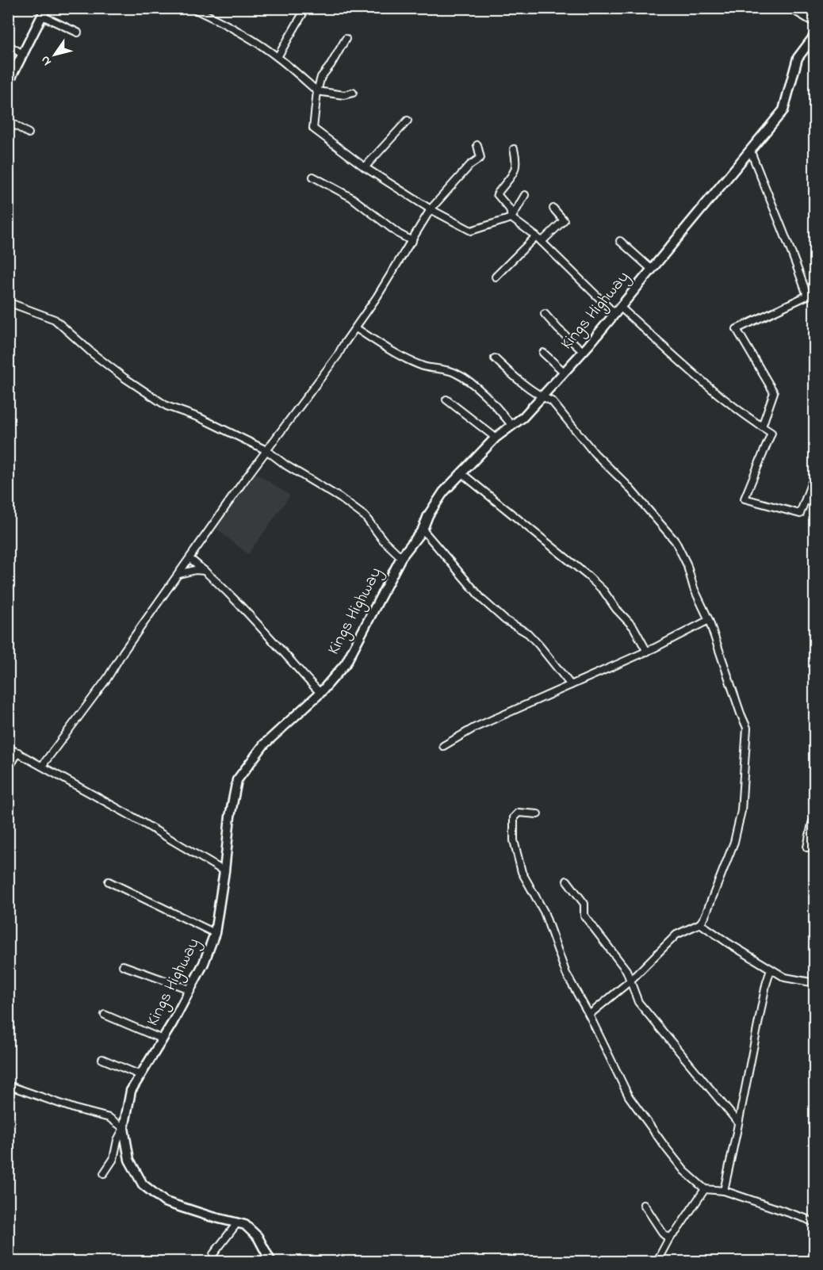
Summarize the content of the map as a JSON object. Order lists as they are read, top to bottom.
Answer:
{
  "streets": {
    "street": ["Kings Highway"]
  },
  "north": "bottom left"
}
